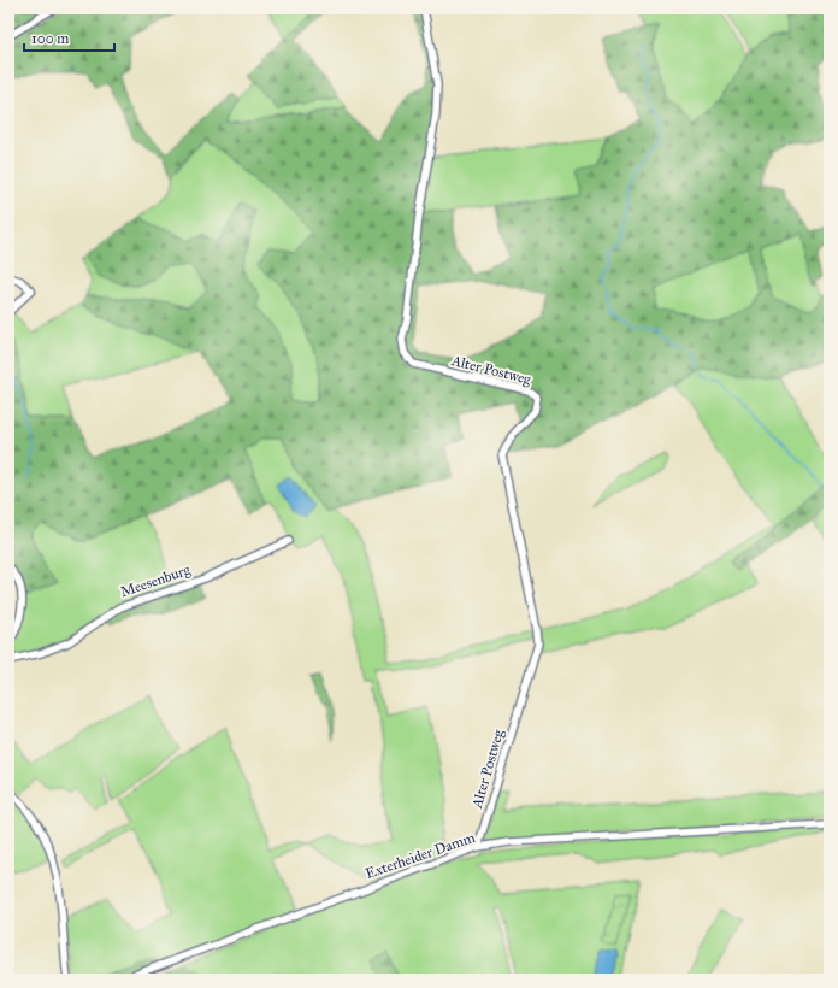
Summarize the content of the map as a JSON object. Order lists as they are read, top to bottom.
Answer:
{
  "streets": {
    "street": ["Alter Postweg", "Meesenburg", "Exterheider Damm"]
  },
  "crossings": [
    ["Alter Postweg", "Exterheider Damm"]
  ],
  "scale_bar": "100 m"
}
